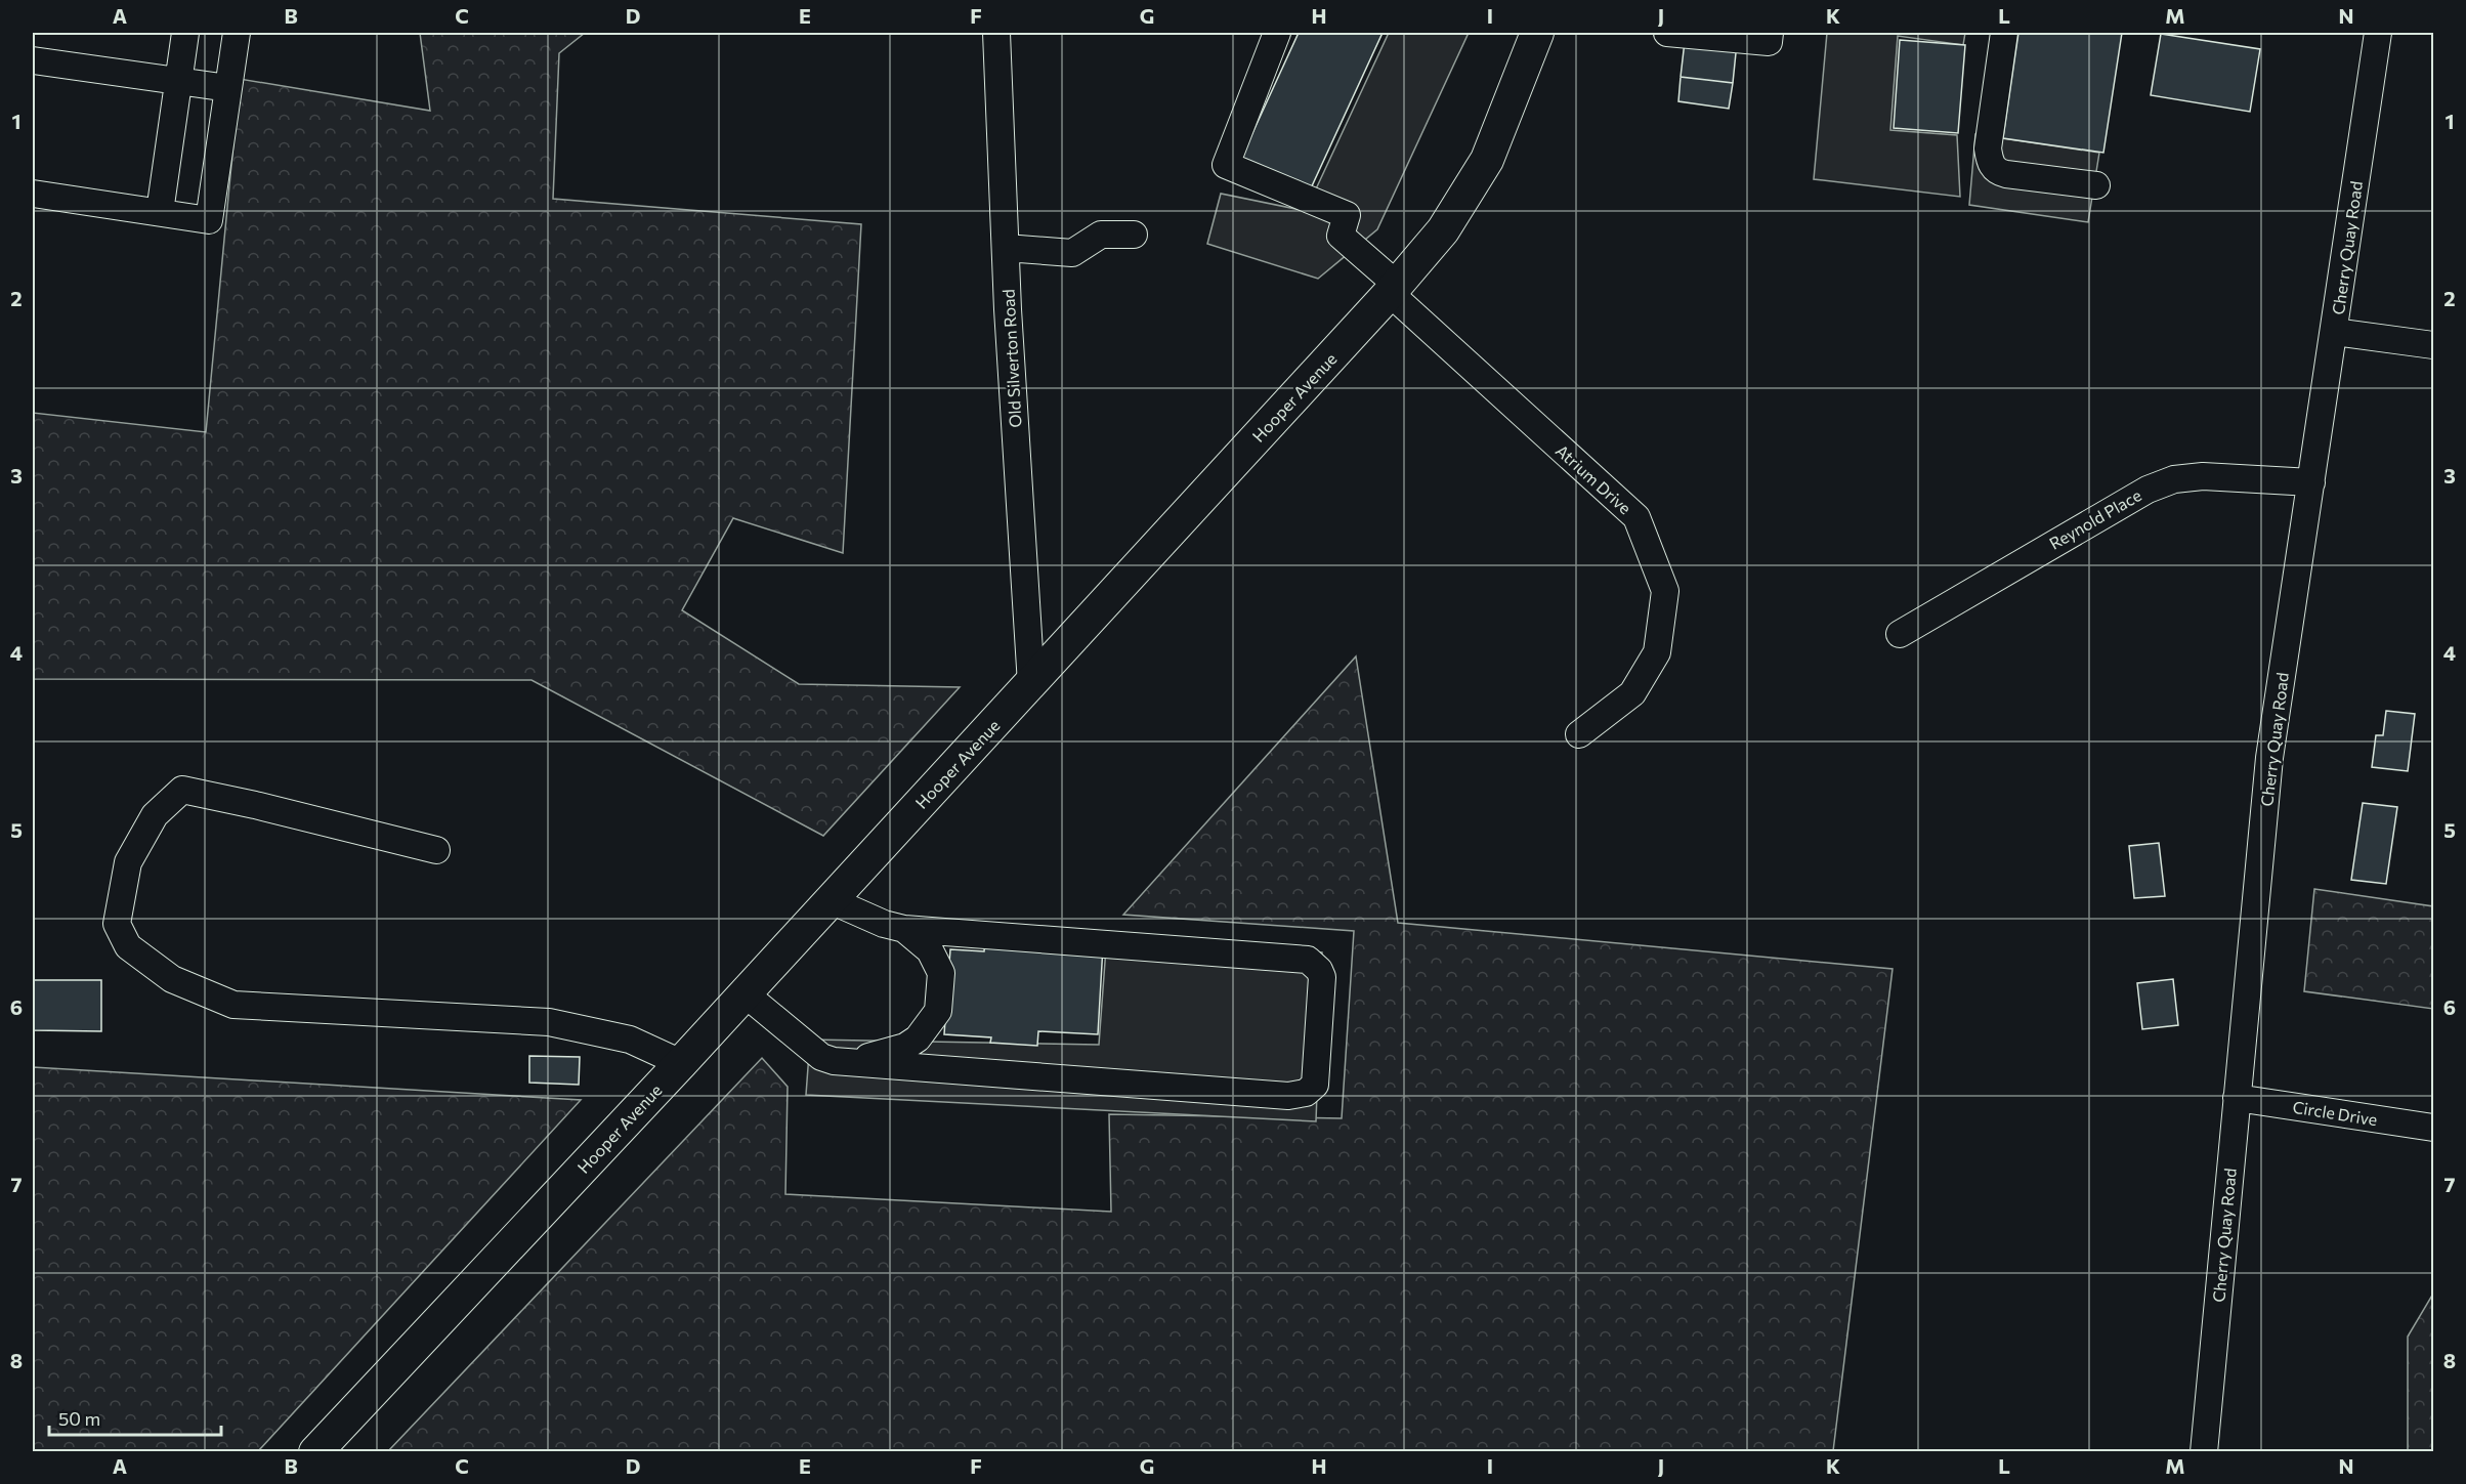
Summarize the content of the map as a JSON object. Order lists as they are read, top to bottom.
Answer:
{
  "streets": {
    "main road": ["Hooper Avenue"],
    "street": [
      "Cherry Quay Road",
      "Old Silverton Road",
      "Atrium Drive",
      "Reynold Place",
      "Circle Drive"
    ]
  },
  "crossings": [
    ["Cherry Quay Road", "Reynold Place"],
    ["Cherry Quay Road", "Circle Drive"],
    ["Old Silverton Road", "Hooper Avenue"],
    ["Hooper Avenue", "Atrium Drive"]
  ],
  "scale_bar": "50 m",
  "grid": {
    "columns": [
      "A",
      "B",
      "C",
      "D",
      "E",
      "F",
      "G",
      "H",
      "I",
      "J",
      "K",
      "L",
      "M",
      "N"
    ],
    "rows": [
      "1",
      "2",
      "3",
      "4",
      "5",
      "6",
      "7",
      "8"
    ]
  }
}
